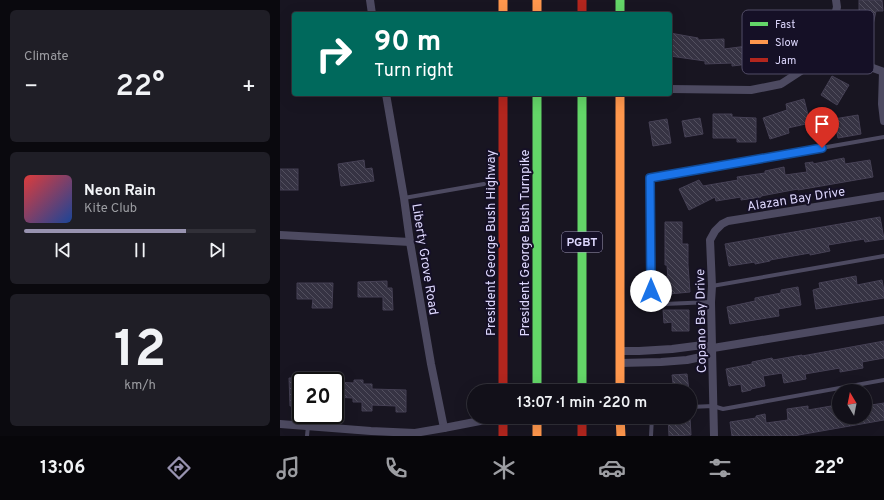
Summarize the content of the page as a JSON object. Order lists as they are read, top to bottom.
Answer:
{
  "streets": {
    "main road": ["PGBT", "President George Bush Highway", "President George Bush Turnpike"],
    "street": ["Alazan Bay Drive", "Liberty Grove Road", "Copano Bay Drive"]
  },
  "crossings": [
    ["Alazan Bay Drive", "Copano Bay Drive"]
  ],
  "legend": ["Fast", "Slow", "Jam"],
  "north": "top",
  "page": {
    "tile": [
      "Climate",
      ["12", "km/h"]
    ],
    "turn": ["90 m", "Turn right"],
    "heat": ["−", "22°", "+"],
    "song": ["Neon Rain", "Kite Club"],
    "limit": "20",
    "trip": "13:07 · 1 min · 220 m",
    "tabs": ["13:06", "22°"]
  }
}
